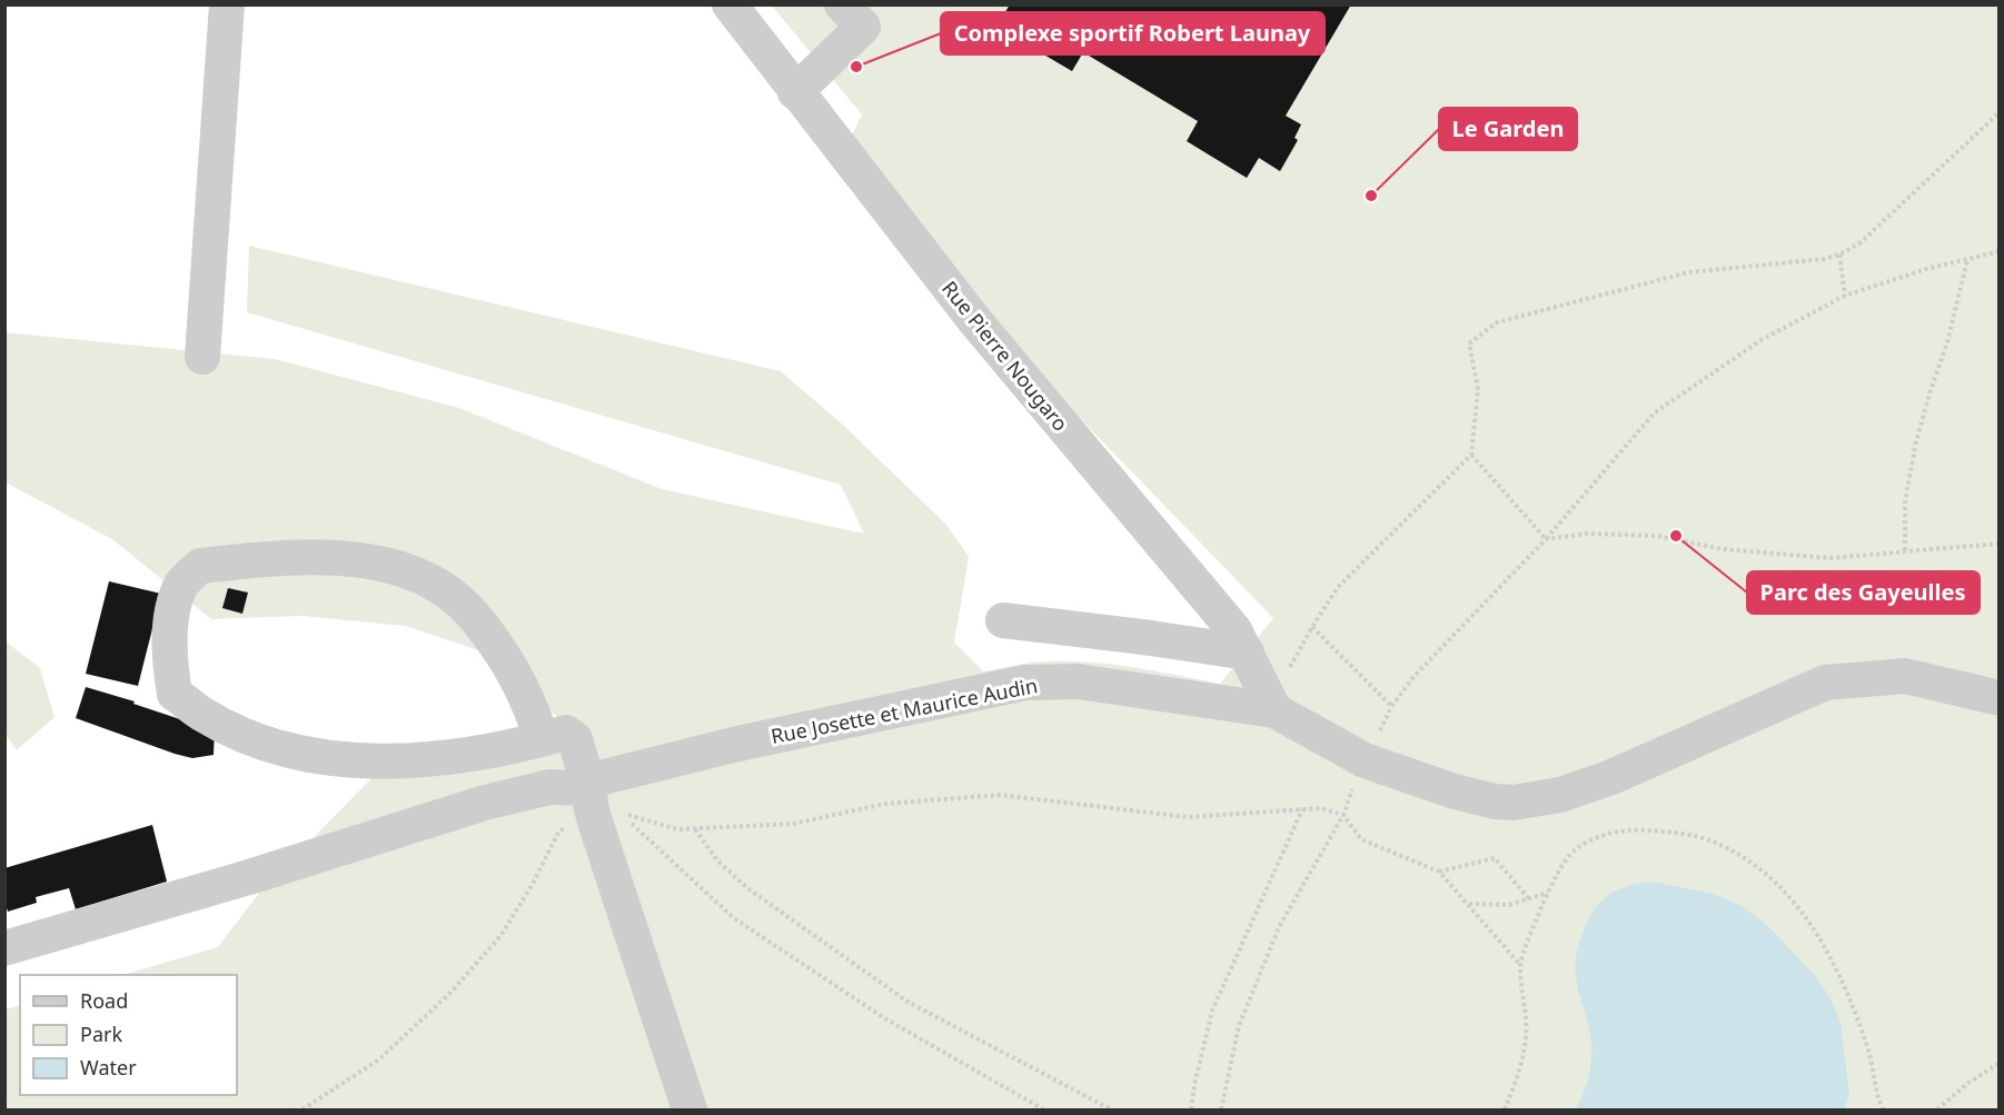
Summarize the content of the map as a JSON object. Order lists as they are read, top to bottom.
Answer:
{
  "streets": {
    "street": ["Rue Pierre Nougaro", "Rue Josette et Maurice Audin"]
  },
  "crossings": [
    ["Rue Pierre Nougaro", "Rue Josette et Maurice Audin"]
  ],
  "places": ["Complexe sportif Robert Launay", "Le Garden", "Parc des Gayeulles"],
  "legend": ["Road", "Park", "Water"]
}
